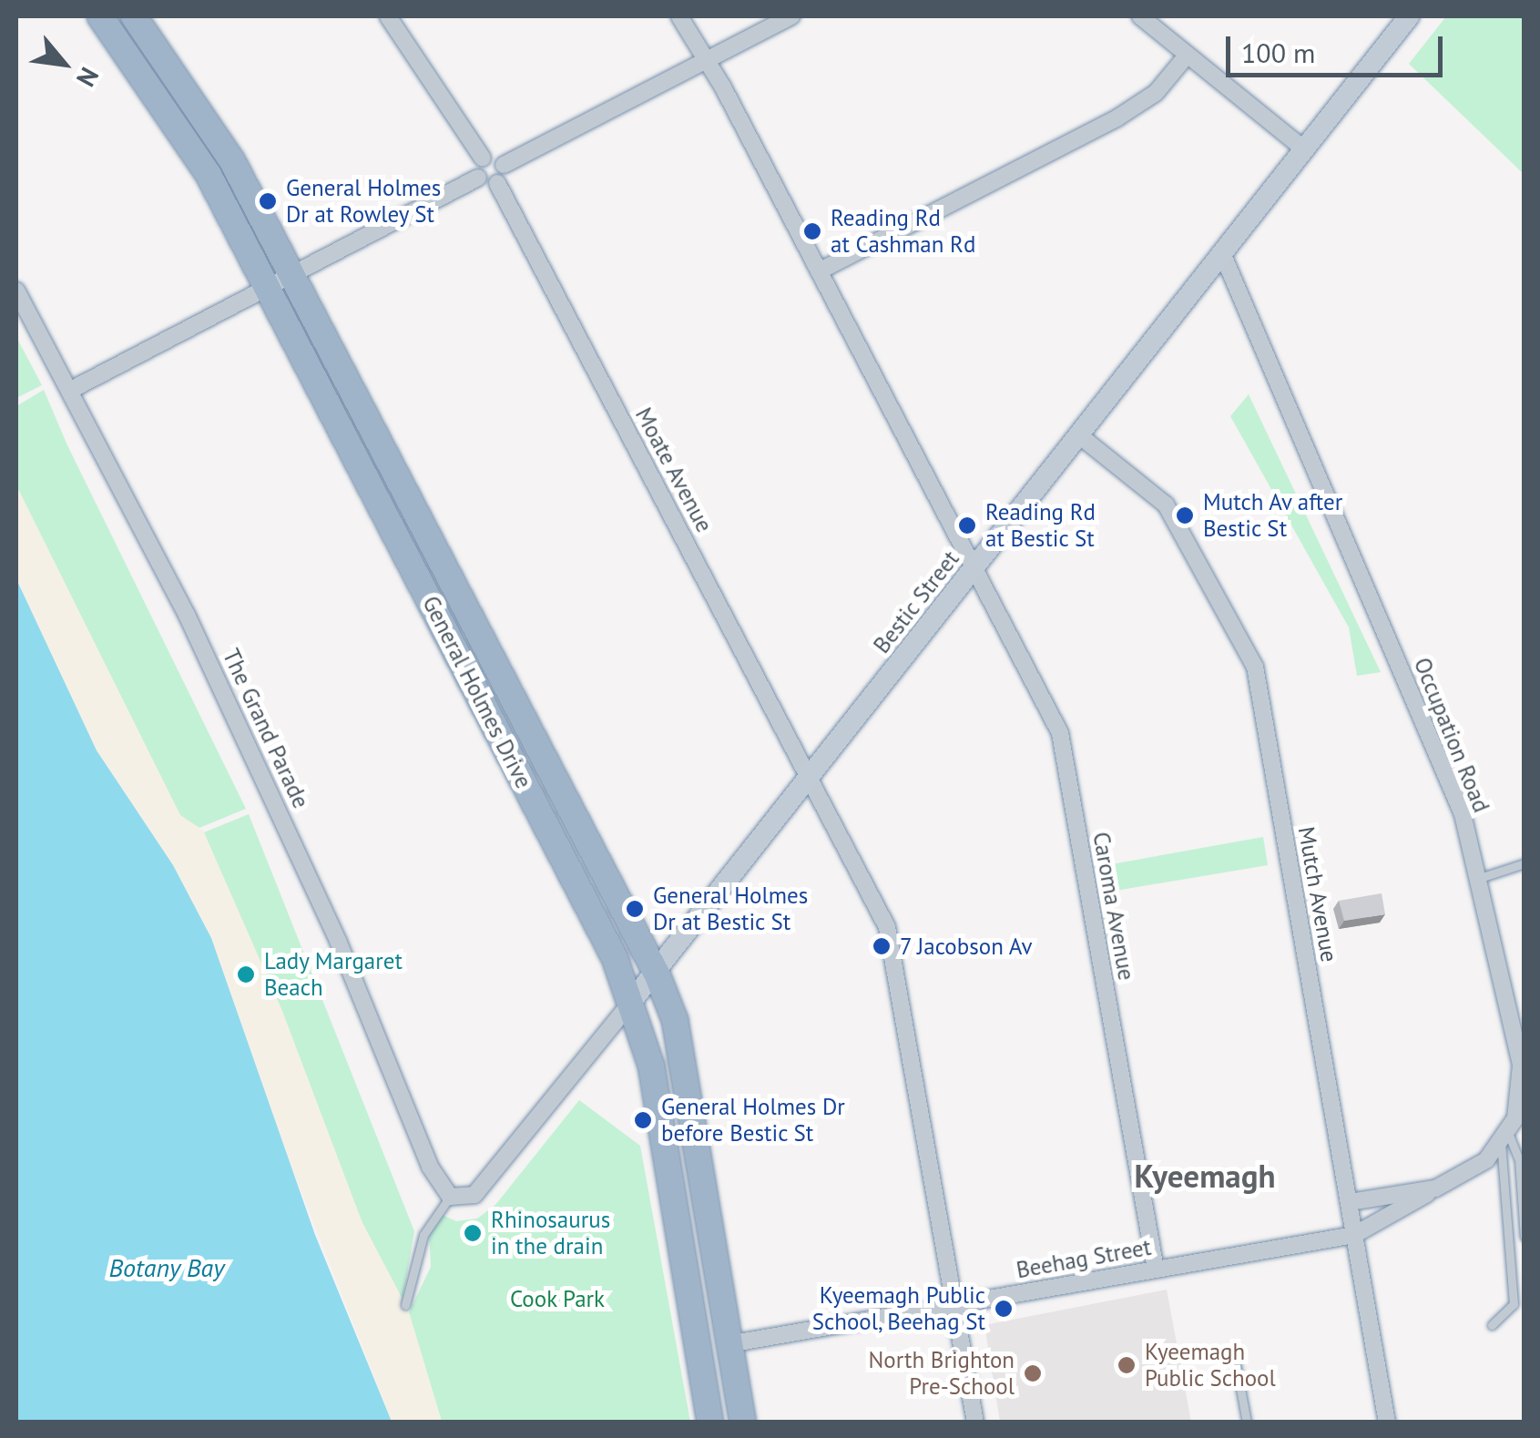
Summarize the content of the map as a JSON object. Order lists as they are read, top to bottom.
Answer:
{
  "streets": {
    "highway": ["General Holmes Drive"],
    "main road": ["Bestic Street"],
    "street": [
      "Moate Avenue",
      "The Grand Parade",
      "Occupation Road",
      "Mutch Avenue",
      "Caroma Avenue",
      "Beehag Street"
    ]
  },
  "crossings": [
    ["Moate Avenue", "Bestic Street"],
    ["Moate Avenue", "Beehag Street"],
    ["Bestic Street", "General Holmes Drive"],
    ["Bestic Street", "The Grand Parade"],
    ["Bestic Street", "Occupation Road"],
    ["Bestic Street", "Mutch Avenue"],
    ["Bestic Street", "Caroma Avenue"],
    ["General Holmes Drive", "Beehag Street"],
    ["Mutch Avenue", "Beehag Street"],
    ["Caroma Avenue", "Beehag Street"]
  ],
  "districts": ["Kyeemagh"],
  "water": ["Botany Bay"],
  "parks": ["Cook Park"],
  "places": [
    "General Holmes Dr at Rowley St",
    "Reading Rd at Cashman Rd",
    "Mutch Av after Bestic St",
    "Reading Rd at Bestic St",
    "General Holmes Dr at Bestic St",
    "7 Jacobson Av",
    "Lady Margaret Beach",
    "General Holmes Dr before Bestic St",
    "Rhinosaurus in the drain",
    "Kyeemagh Public School, Beehag St",
    "Kyeemagh Public School",
    "North Brighton Pre-School"
  ],
  "scale_bar": "100 m",
  "north": "bottom right"
}
